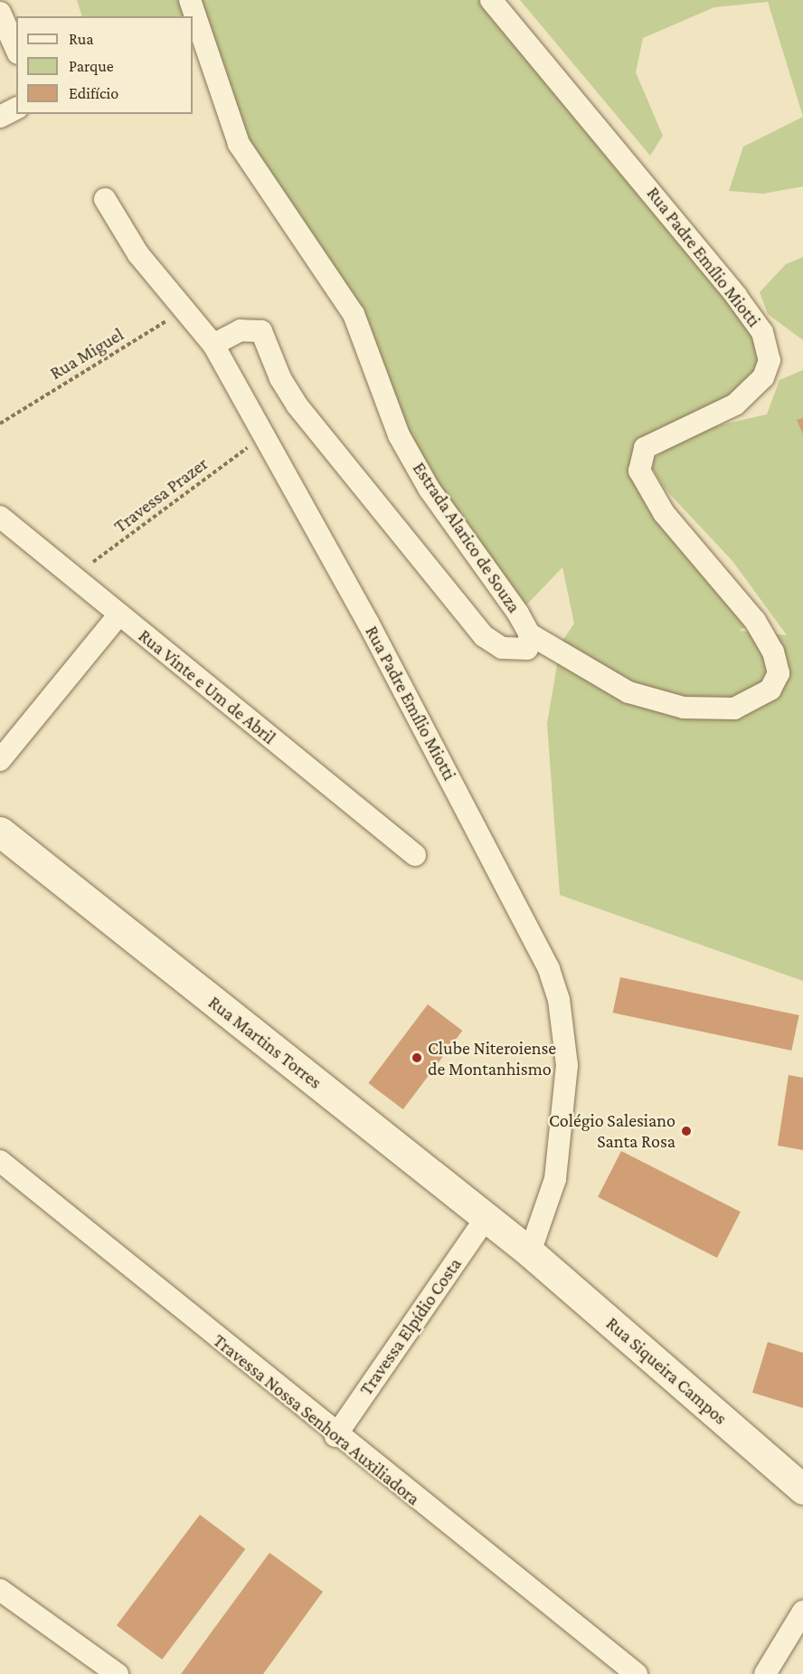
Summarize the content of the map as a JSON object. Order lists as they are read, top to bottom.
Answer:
{
  "streets": {
    "street": [
      "Rua Padre Emílio Miotti",
      "Estrada Alarico de Souza",
      "Rua Vinte e Um de Abril",
      "Rua Martins Torres",
      "Travessa Elpídio Costa",
      "Rua Siqueira Campos",
      "Travessa Nossa Senhora Auxiliadora"
    ],
    "path": ["Rua Miguel", "Travessa Prazer"]
  },
  "crossings": [
    ["Rua Padre Emílio Miotti", "Rua Miguel"],
    ["Rua Padre Emílio Miotti", "Travessa Prazer"],
    ["Rua Padre Emílio Miotti", "Estrada Alarico de Souza"],
    ["Rua Padre Emílio Miotti", "Rua Martins Torres"],
    ["Rua Padre Emílio Miotti", "Rua Siqueira Campos"],
    ["Travessa Prazer", "Rua Vinte e Um de Abril"],
    ["Rua Martins Torres", "Travessa Elpídio Costa"],
    ["Rua Martins Torres", "Rua Siqueira Campos"],
    ["Travessa Elpídio Costa", "Travessa Nossa Senhora Auxiliadora"]
  ],
  "places": ["Clube Niteroiense de Montanhismo", "Colégio Salesiano Santa Rosa"],
  "legend": ["Rua", "Parque", "Edifício"]
}
